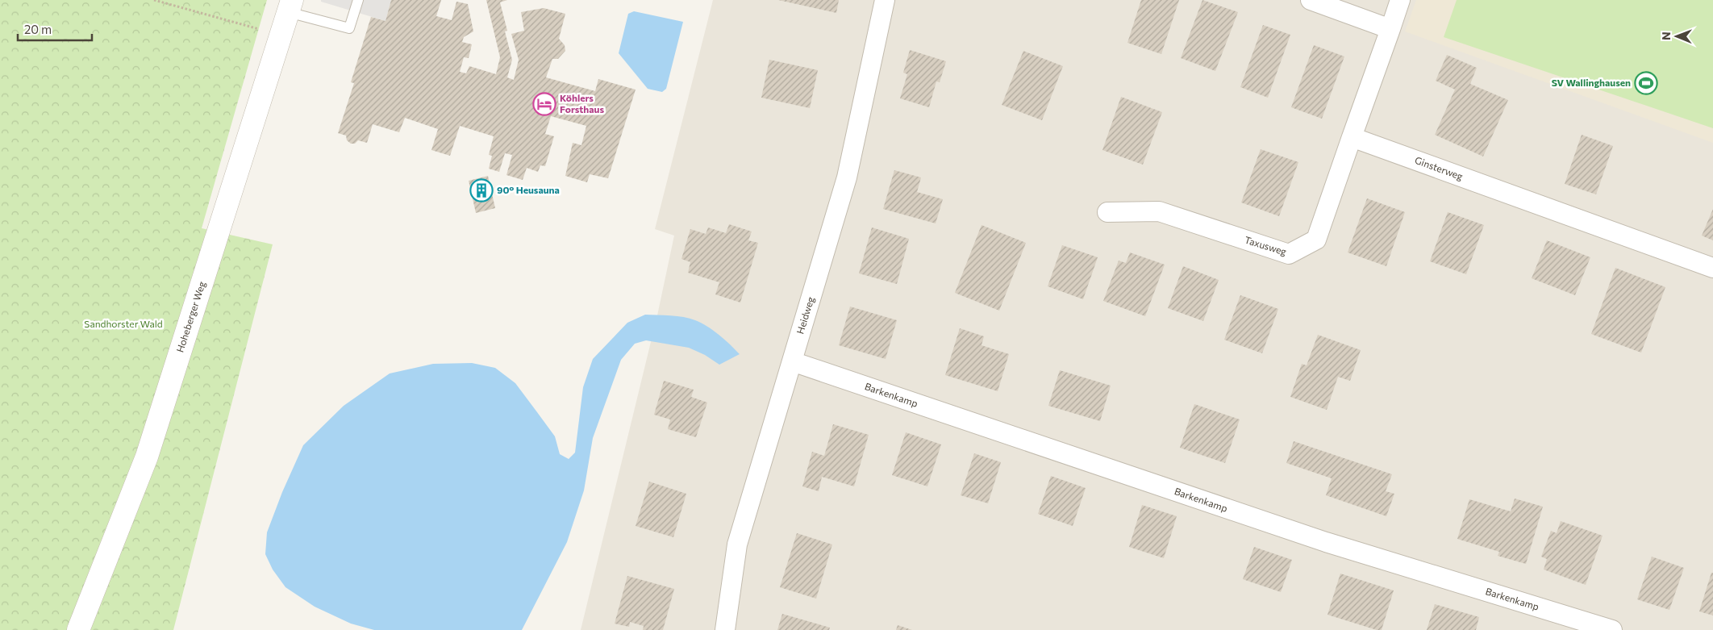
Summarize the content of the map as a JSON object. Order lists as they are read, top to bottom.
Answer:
{
  "streets": {
    "street": [
      "Ginsterweg",
      "Taxusweg",
      "Heidweg",
      "Hoheberger Weg",
      "Barkenkamp"
    ]
  },
  "crossings": [
    ["Ginsterweg", "Taxusweg"],
    ["Heidweg", "Barkenkamp"]
  ],
  "parks": ["Sandhorster Wald"],
  "places": {
    "sports": ["SV Wallinghausen"],
    "hotel": ["Köhlers Forsthaus"],
    "building": ["90° Heusauna"]
  },
  "scale_bar": "20 m",
  "north": "left"
}
